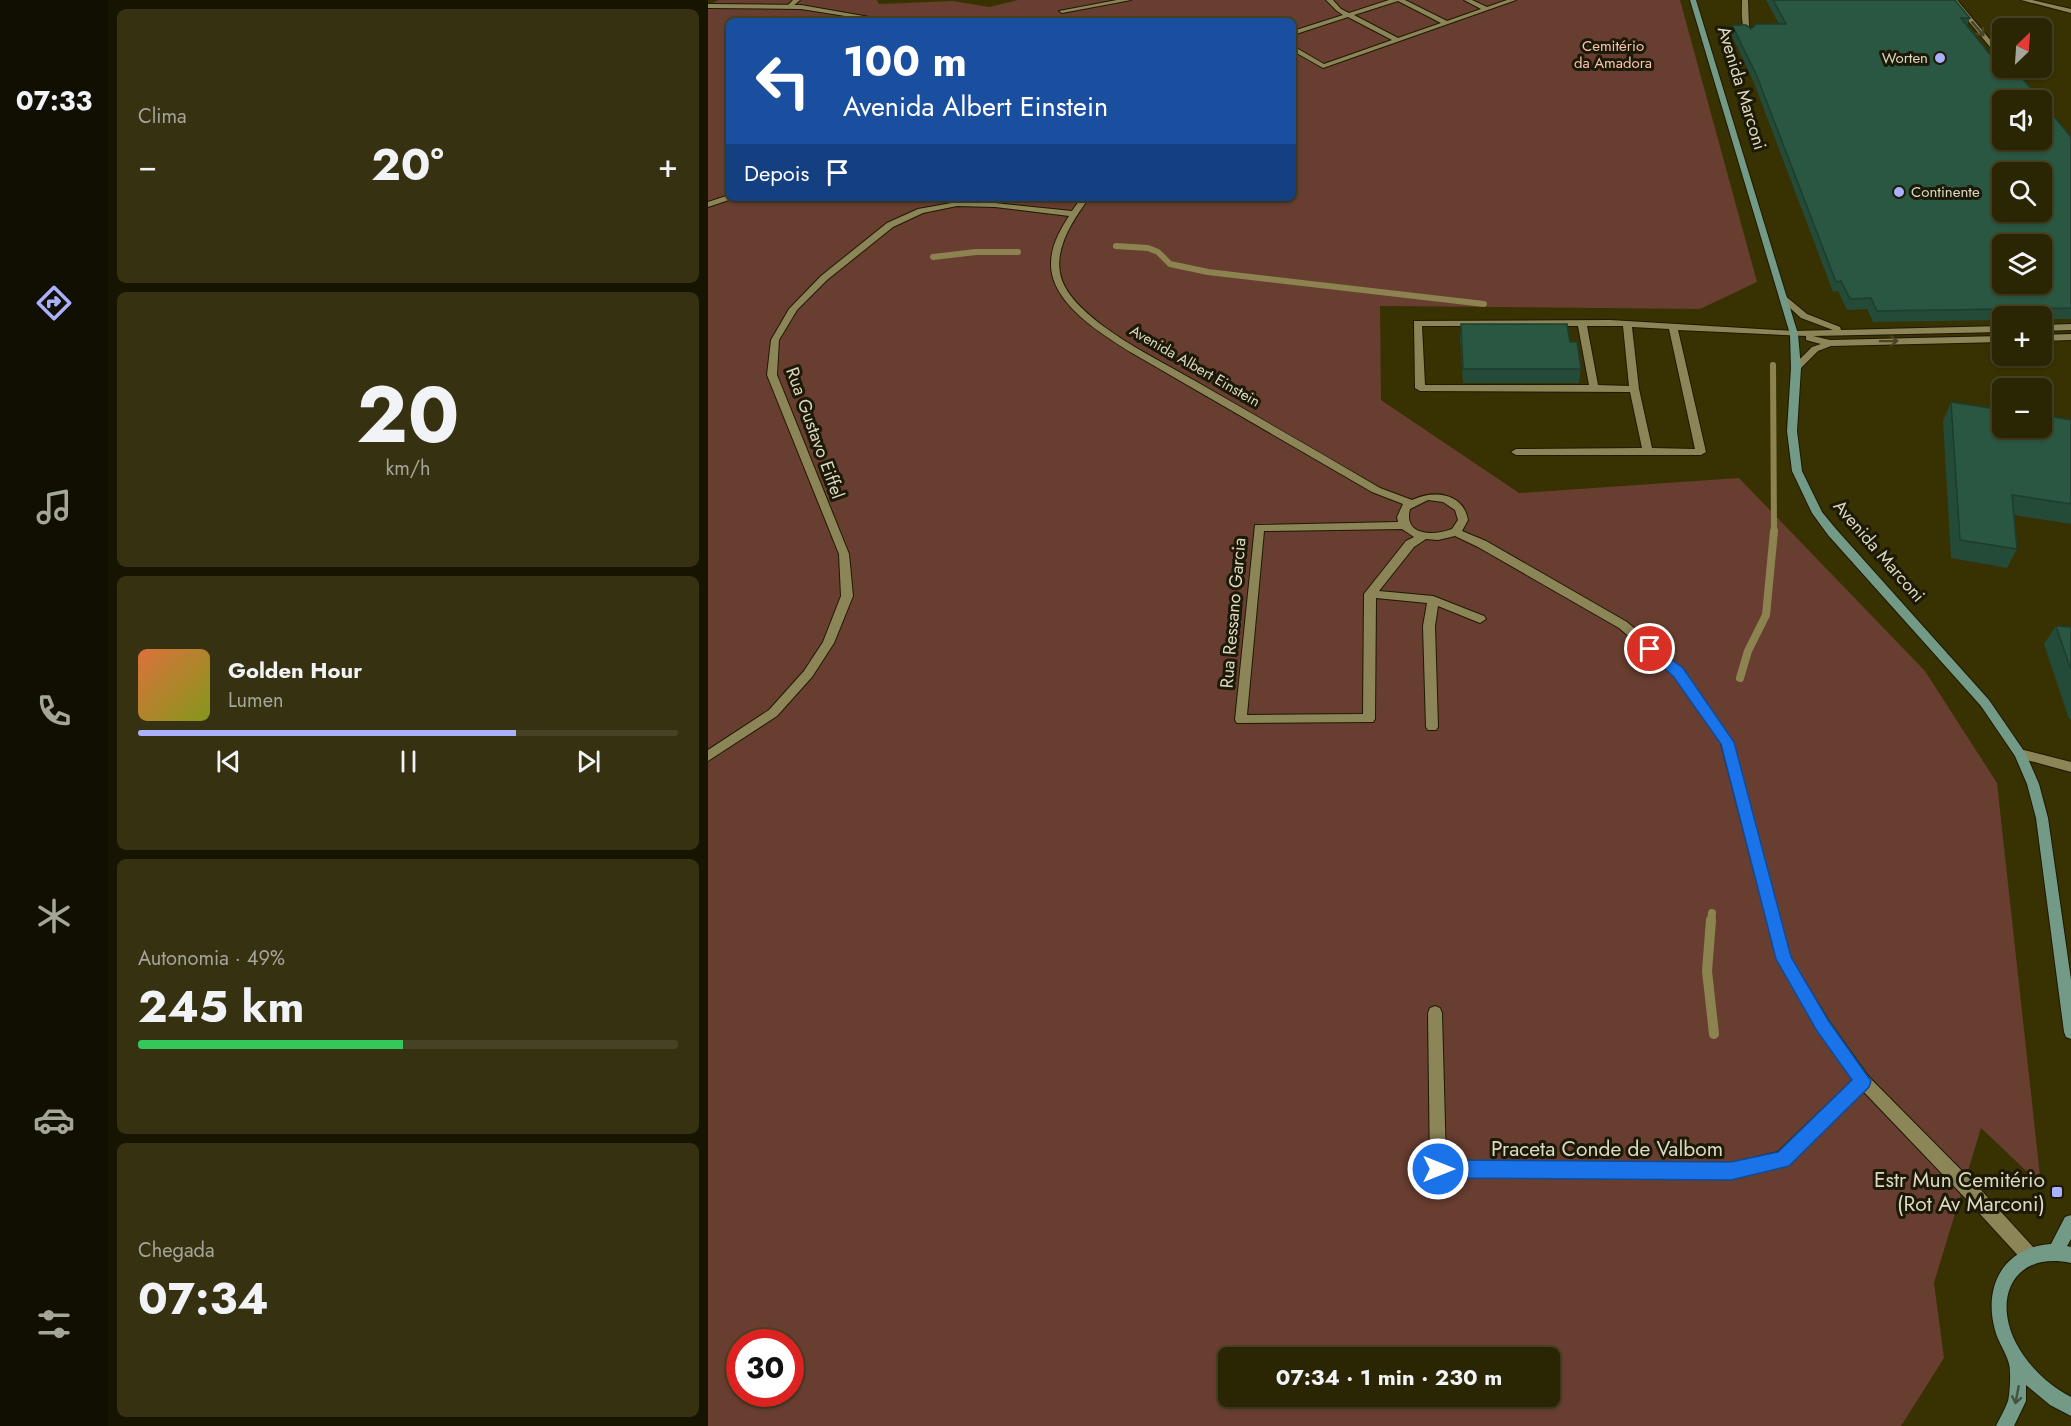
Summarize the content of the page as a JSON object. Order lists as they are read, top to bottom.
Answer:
{
  "streets": {
    "street": [
      "Avenida Marconi",
      "Avenida Albert Einstein",
      "Rua Gustavo Eiffel",
      "Rua Ressano Garcia",
      "Praceta Conde de Valbom"
    ]
  },
  "crossings": [
    ["Avenida Albert Einstein", "Rua Gustavo Eiffel"],
    ["Avenida Albert Einstein", "Rua Ressano Garcia"]
  ],
  "parks": ["Cemitério da Amadora"],
  "places": {
    "other": ["Worten", "Continente"],
    "transit": ["Estr Mun Cemitério (Rot Av Marconi)"]
  },
  "north": "top right",
  "page": {
    "tabs": "07:33",
    "tile": [
      "Clima",
      ["20", "km/h"],
      ["Autonomia · 49%", "245 km"],
      ["Chegada", "07:34"]
    ],
    "map_buttons": ["+", "−"],
    "turn": ["100 m", "Avenida Albert Einstein"],
    "heat": ["−", "20°", "+"],
    "then": "Depois",
    "song": ["Golden Hour", "Lumen"],
    "limit": "30",
    "trip": "07:34 · 1 min · 230 m"
  }
}
